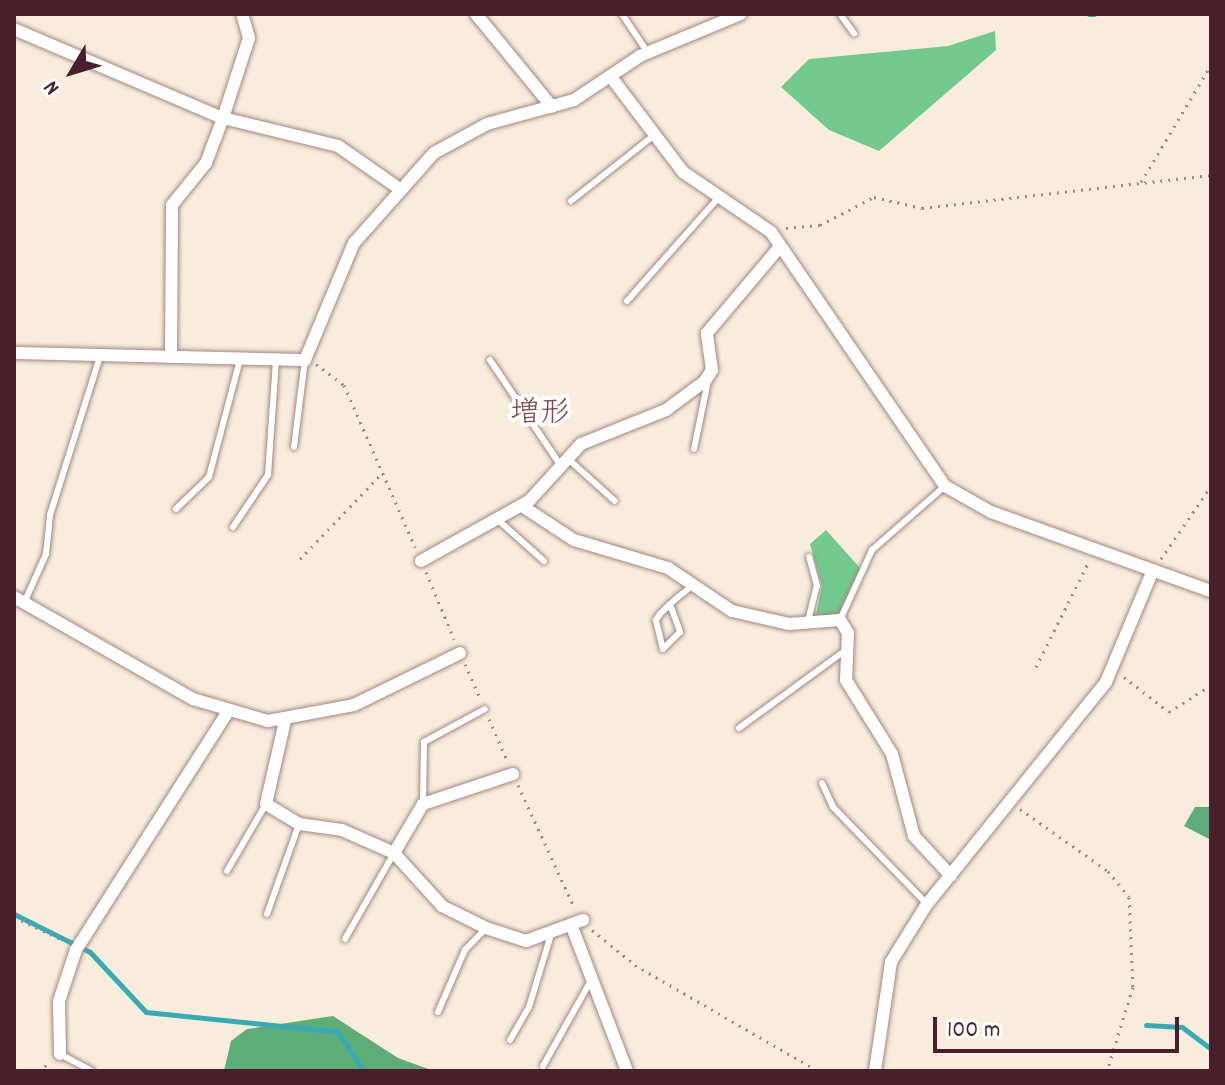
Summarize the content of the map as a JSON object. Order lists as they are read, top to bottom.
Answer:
{
  "districts": ["増形"],
  "scale_bar": "100 m",
  "north": "bottom left"
}
